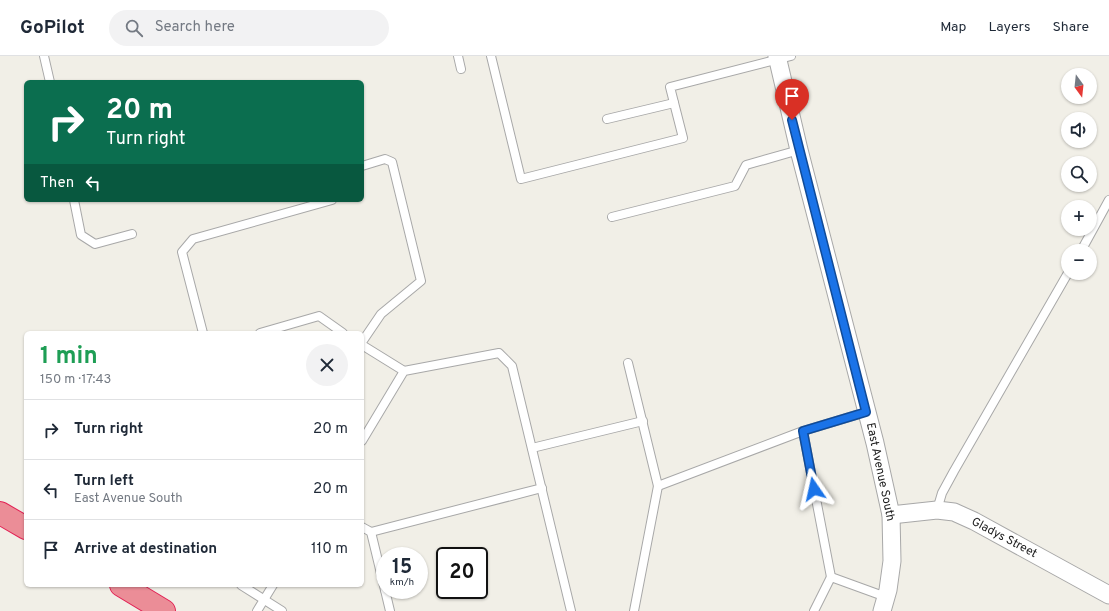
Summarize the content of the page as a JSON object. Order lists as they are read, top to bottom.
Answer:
{
  "streets": {
    "street": ["East Avenue South", "Gladys Street"]
  },
  "crossings": [
    ["East Avenue South", "Gladys Street"]
  ],
  "north": "bottom",
  "page": {
    "header": "GoPilot",
    "search": "Search here",
    "nav": ["Map", "Layers", "Share"],
    "map_buttons": ["+", "−"],
    "turn": ["20 m", "Turn right"],
    "then": "Then",
    "heading": ["1 min", "150 m · 17:43"],
    "list": [
      {
        "name": "Turn right",
        "value": "20 m"
      },
      {
        "name": "Turn left",
        "note": "East Avenue South",
        "value": "20 m"
      },
      {
        "name": "Arrive at destination",
        "value": "110 m"
      }
    ],
    "speed": "15 km/h",
    "limit": "20"
  }
}
